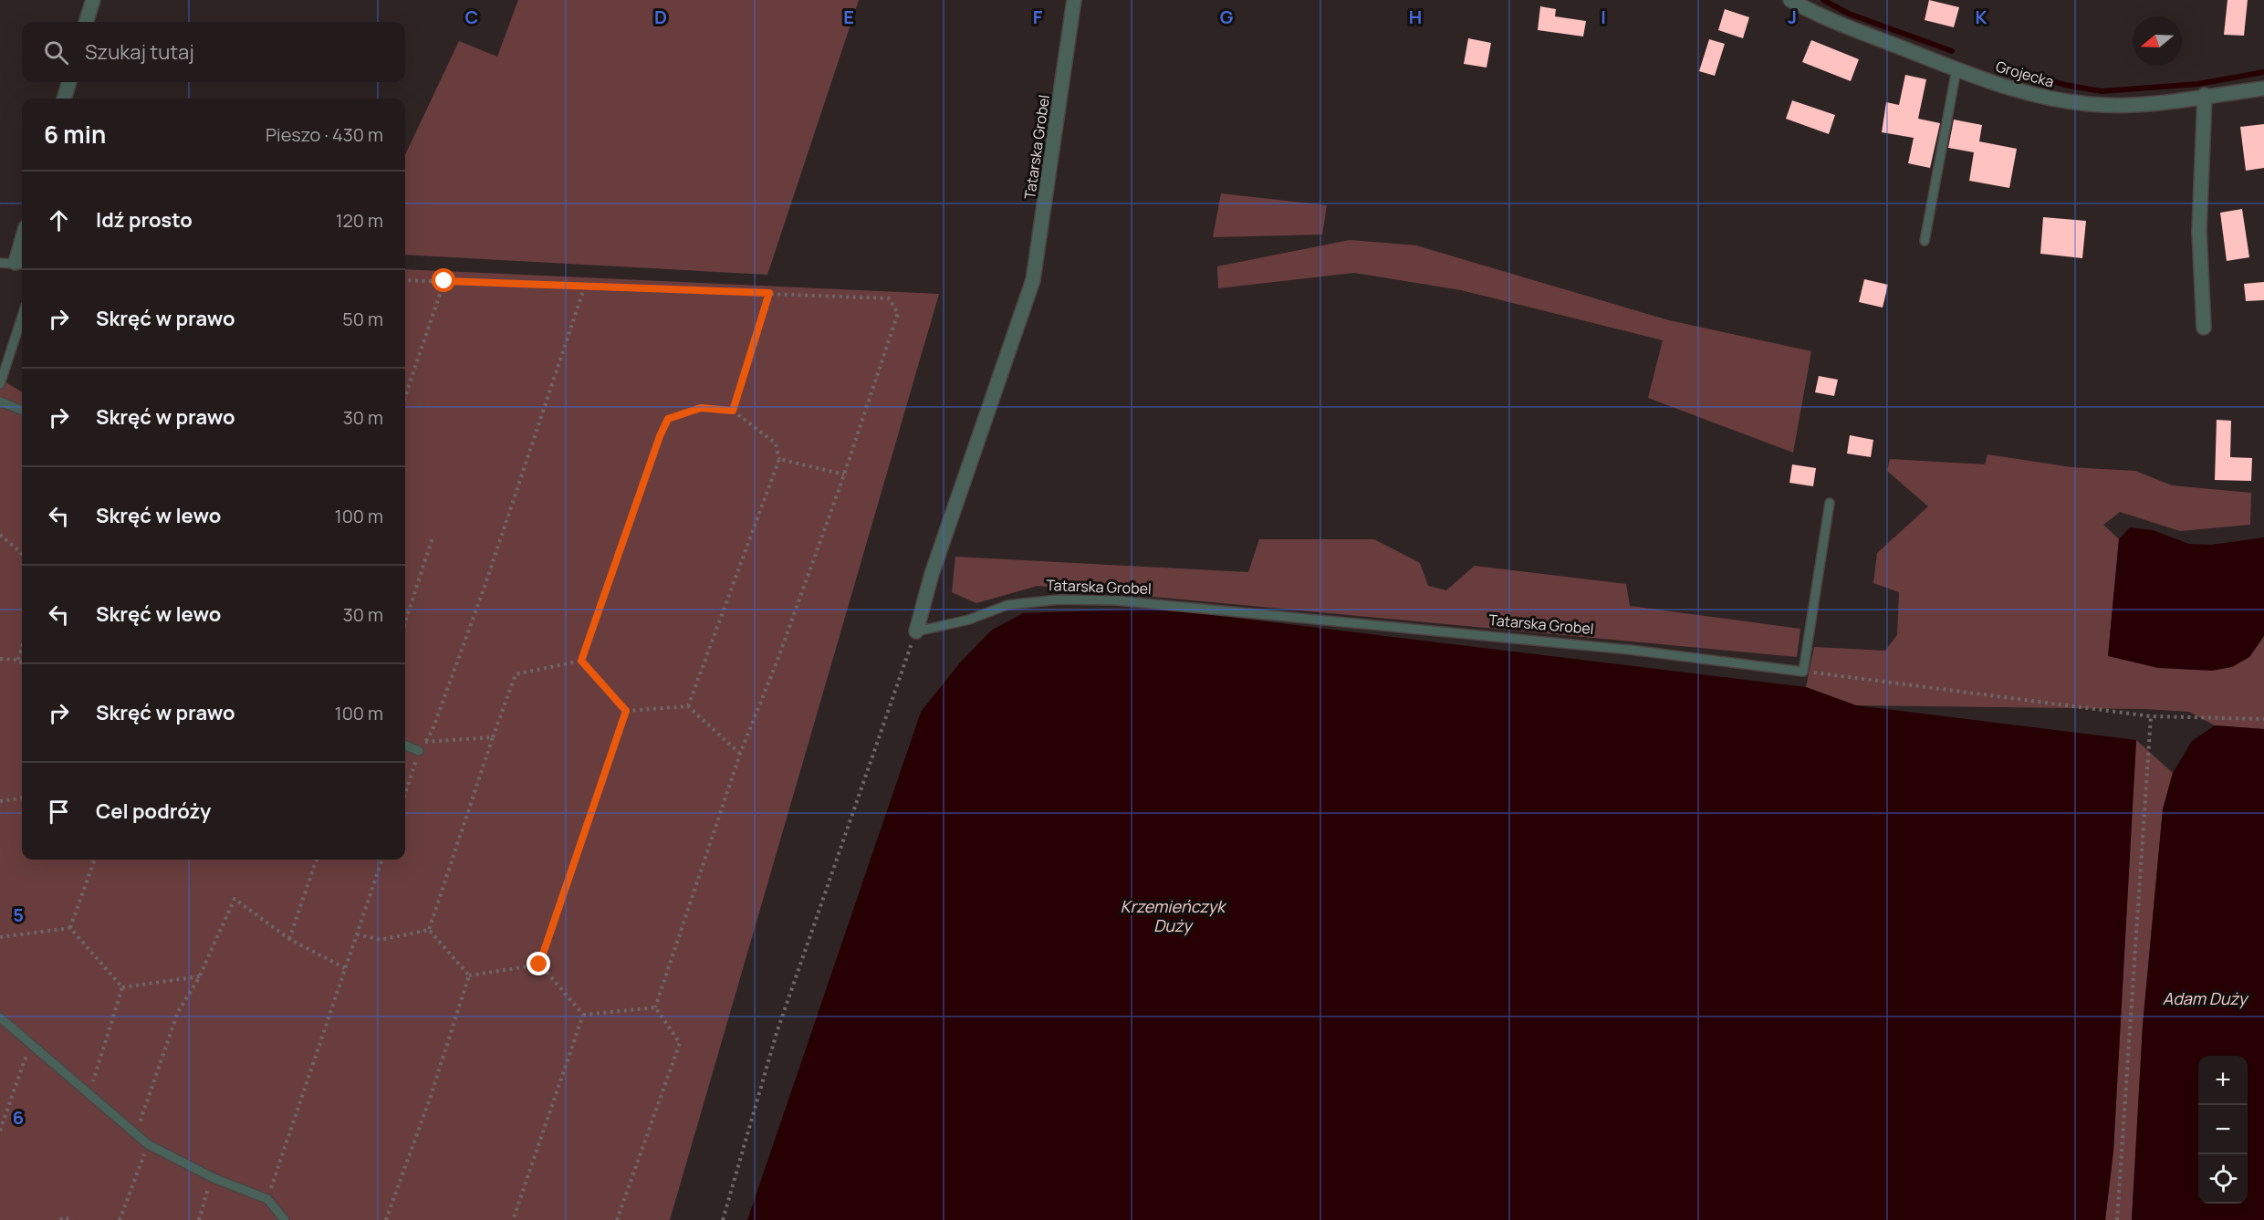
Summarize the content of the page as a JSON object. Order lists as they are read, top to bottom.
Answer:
{
  "streets": {
    "street": ["Grojecka", "Tatarska Grobel"]
  },
  "water": ["Krzemieńczyk Duży", "Adam Duży"],
  "north": "left",
  "page": {
    "search": "Szukaj tutaj",
    "heading": ["6 min", "Pieszo · 430 m"],
    "list": [
      ["Idź prosto", "120 m"],
      ["Skręć w prawo", "50 m"],
      ["Skręć w prawo", "30 m"],
      ["Skręć w lewo", "100 m"],
      ["Skręć w lewo", "30 m"],
      ["Skręć w prawo", "100 m"],
      "Cel podróży"
    ],
    "map_buttons": ["+", "−"]
  },
  "grid": {
    "columns": [
      "C",
      "D",
      "E",
      "F",
      "G",
      "H",
      "I",
      "J",
      "K"
    ],
    "rows": ["5", "6"]
  }
}
